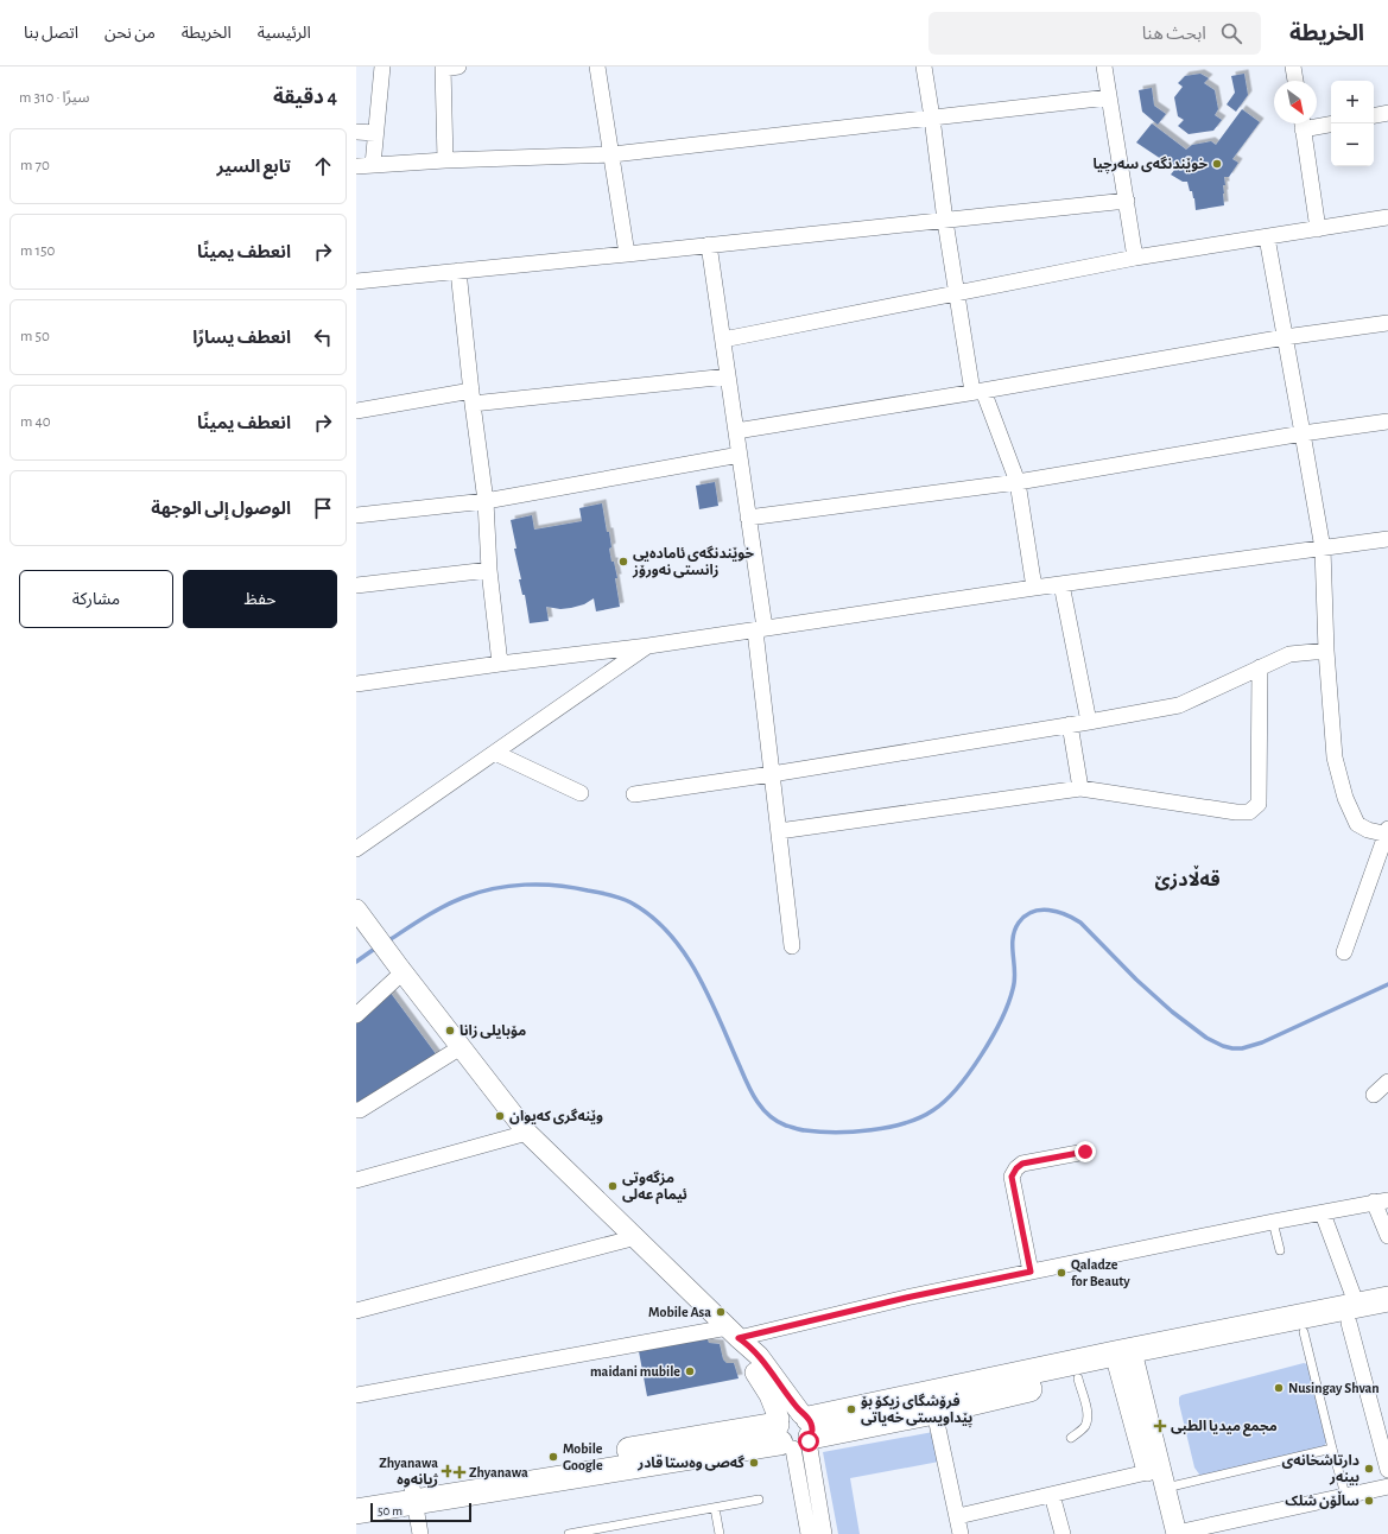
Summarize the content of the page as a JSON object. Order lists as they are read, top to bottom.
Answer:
{
  "districts": ["قەڵادزێ"],
  "places": {
    "other": [
      "خوێندنگەی سەرچیا",
      "خوێندنگەی ئامادەیی زانستی نەورۆز",
      "مۆبایلی زانا",
      "وێنەگری کەیوان",
      "مزگەوتی ئیمام عەلی",
      "Qaladze for Beauty",
      "Mobile Asa",
      "maidani mubile",
      "Nusingay Shvan",
      "فرۆشگای زیکۆ بۆ پێداویستی خەیاتی",
      "Mobile Google",
      "گەصی وەستا قادر",
      "دارتاشخانەی بینەر",
      "ساڵۆن شلک"
    ],
    "health": ["مجمع میدیا الطبی", "Zhyanawa ژیانەوە", "Zhyanawa"]
  },
  "scale_bar": "50 m",
  "north": "bottom right",
  "page": {
    "header": "الخريطة",
    "search": "ابحث هنا",
    "nav": [
      "الرئيسية",
      "الخريطة",
      "من نحن",
      "اتصل بنا"
    ],
    "heading": ["4 دقيقة", "سيرًا · 310 m"],
    "map_buttons": ["+", "−"],
    "list": [
      ["تابع السير", "70 m"],
      ["انعطف يمينًا", "150 m"],
      ["انعطف يسارًا", "50 m"],
      ["انعطف يمينًا", "40 m"],
      "الوصول إلى الوجهة"
    ],
    "buttons": ["حفظ", "مشاركة"],
    "scale": "50 m"
  }
}
